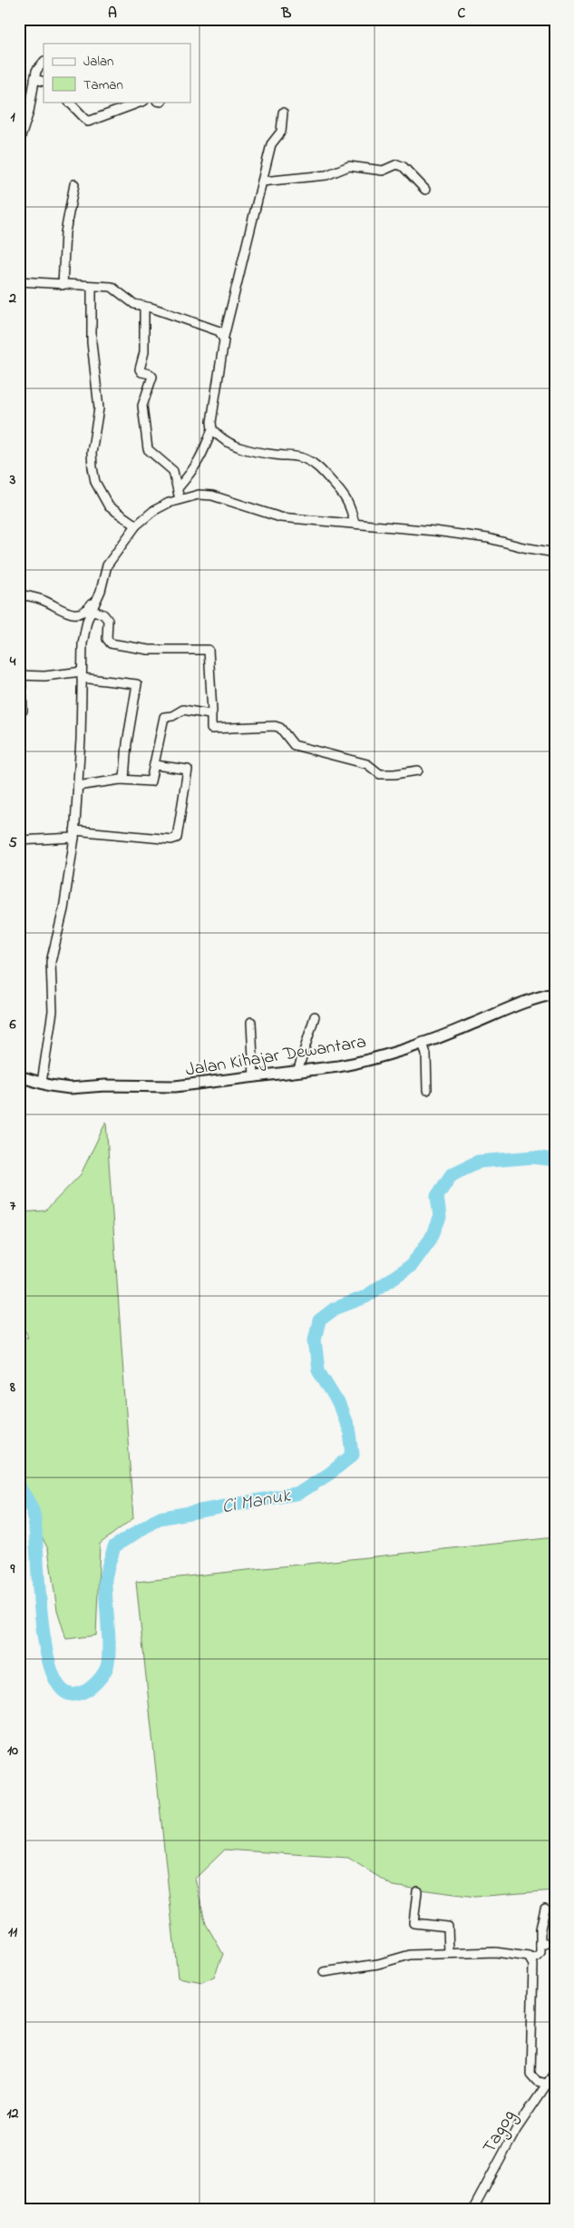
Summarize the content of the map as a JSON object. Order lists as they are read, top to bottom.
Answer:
{
  "streets": {
    "main road": ["Jalan Kihajar Dewantara"],
    "street": ["Tagog"]
  },
  "water": ["Ci Manuk"],
  "legend": ["Jalan", "Taman"],
  "grid": {
    "columns": ["A", "B", "C"],
    "rows": [
      "1",
      "2",
      "3",
      "4",
      "5",
      "6",
      "7",
      "8",
      "9",
      "10",
      "11",
      "12"
    ]
  }
}
